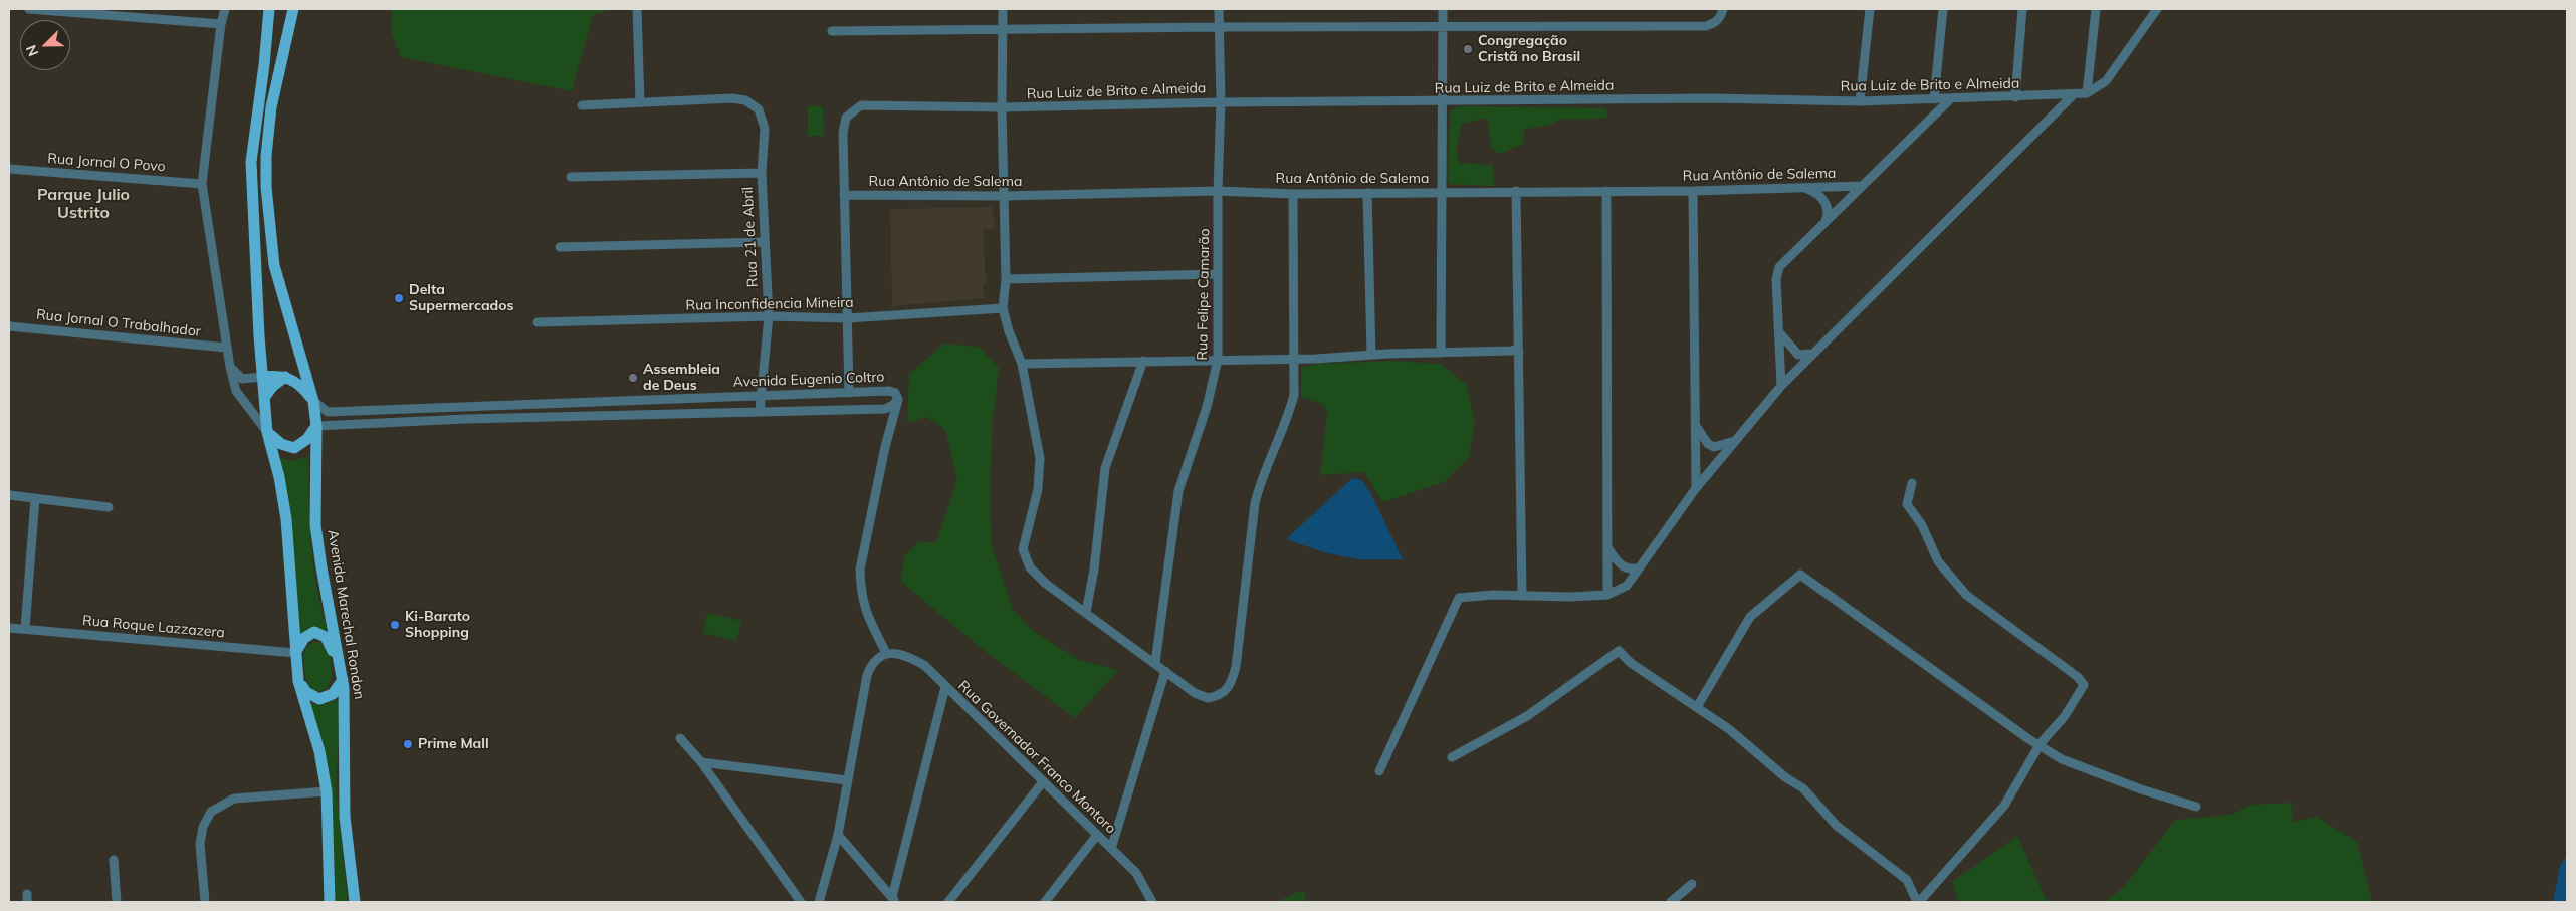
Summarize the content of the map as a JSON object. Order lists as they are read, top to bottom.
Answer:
{
  "streets": {
    "main road": ["Avenida Marechal Rondon"],
    "street": [
      "Rua Luiz de Brito e Almeida",
      "Rua Jornal O Povo",
      "Rua Antônio de Salema",
      "Rua 21 de Abril",
      "Rua Felipe Camarão",
      "Rua Inconfidencia Mineira",
      "Rua Jornal O Trabalhador",
      "Avenida Eugenio Coltro",
      "Rua Roque Lazzazera",
      "Rua Governador Franco Montoro"
    ]
  },
  "crossings": [
    ["Rua Luiz de Brito e Almeida", "Rua Antônio de Salema"],
    ["Rua Luiz de Brito e Almeida", "Rua Felipe Camarão"],
    ["Rua Antônio de Salema", "Rua Felipe Camarão"],
    ["Rua 21 de Abril", "Rua Inconfidencia Mineira"],
    ["Rua 21 de Abril", "Avenida Eugenio Coltro"],
    ["Avenida Eugenio Coltro", "Avenida Marechal Rondon"],
    ["Avenida Marechal Rondon", "Rua Roque Lazzazera"]
  ],
  "districts": ["Parque Julio Ustrito"],
  "places": [
    "Congregação Cristã no Brasil",
    "Delta Supermercados",
    "Assembleia de Deus",
    "Ki-Barato Shopping",
    "Prime Mall"
  ],
  "north": "bottom left"
}
